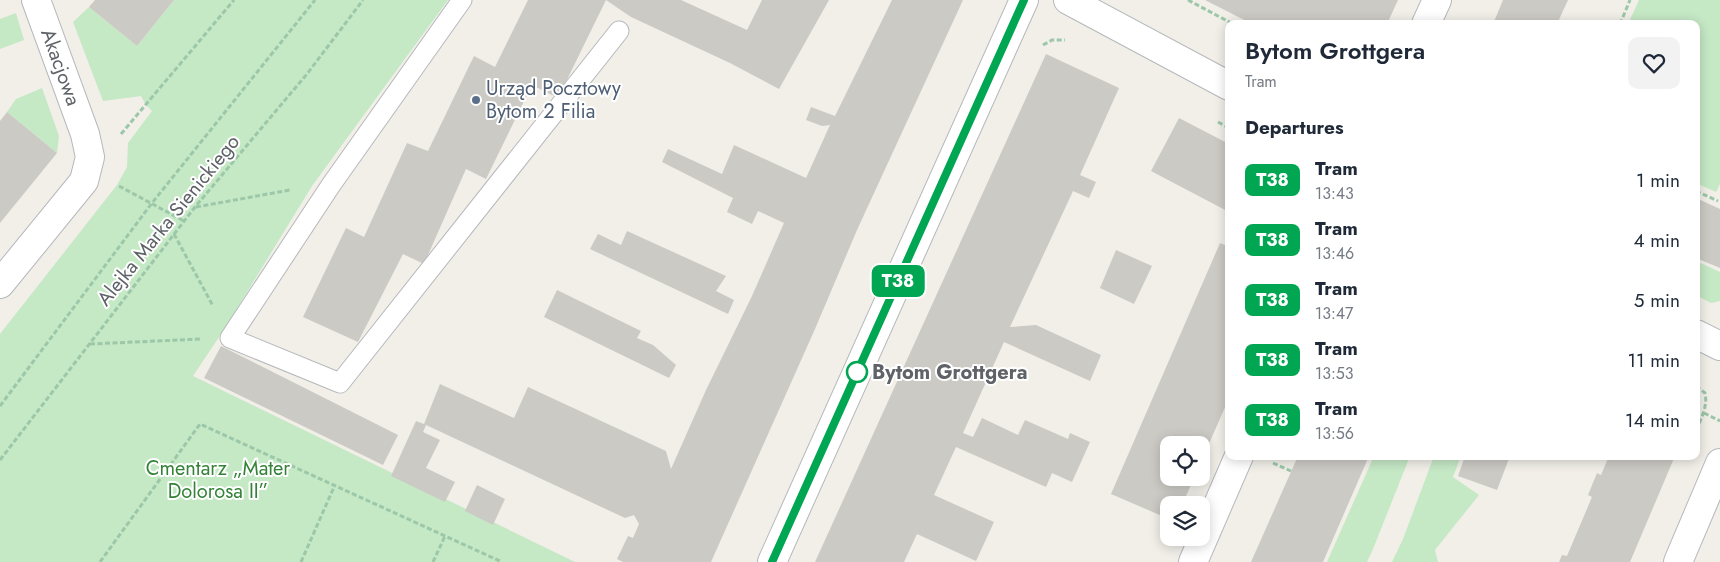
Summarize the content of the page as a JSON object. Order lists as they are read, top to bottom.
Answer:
{
  "streets": {
    "street": ["Akacjowa"],
    "path": ["Alejka Marka Sienickiego"]
  },
  "parks": ["Cmentarz „Mater Dolorosa II”"],
  "places": ["Urząd Pocztowy Bytom 2 Filia", "Bytom Grottgera"],
  "lines": ["tram line T38"],
  "page": {
    "on_map": "T38",
    "heading": [
      ["Bytom Grottgera", "Tram"],
      "Departures"
    ],
    "list": [
      {
        "mark": "T38",
        "name": "Tram",
        "note": "13:43",
        "value": "1 min"
      },
      {
        "mark": "T38",
        "name": "Tram",
        "note": "13:46",
        "value": "4 min"
      },
      {
        "mark": "T38",
        "name": "Tram",
        "note": "13:47",
        "value": "5 min"
      },
      {
        "mark": "T38",
        "name": "Tram",
        "note": "13:53",
        "value": "11 min"
      },
      {
        "mark": "T38",
        "name": "Tram",
        "note": "13:56",
        "value": "14 min"
      }
    ]
  }
}
